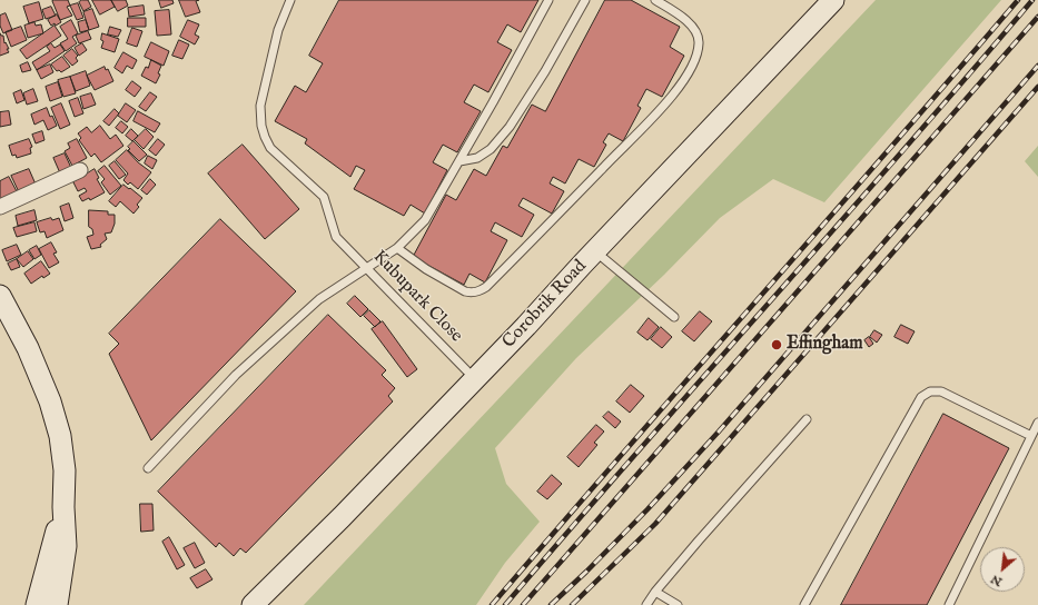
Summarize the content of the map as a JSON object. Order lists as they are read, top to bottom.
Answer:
{
  "streets": {
    "street": ["Corobrik Road"],
    "lane": ["Kubupark Close"]
  },
  "crossings": [
    ["Kubupark Close", "Corobrik Road"]
  ],
  "places": ["Effingham"],
  "north": "bottom left"
}
